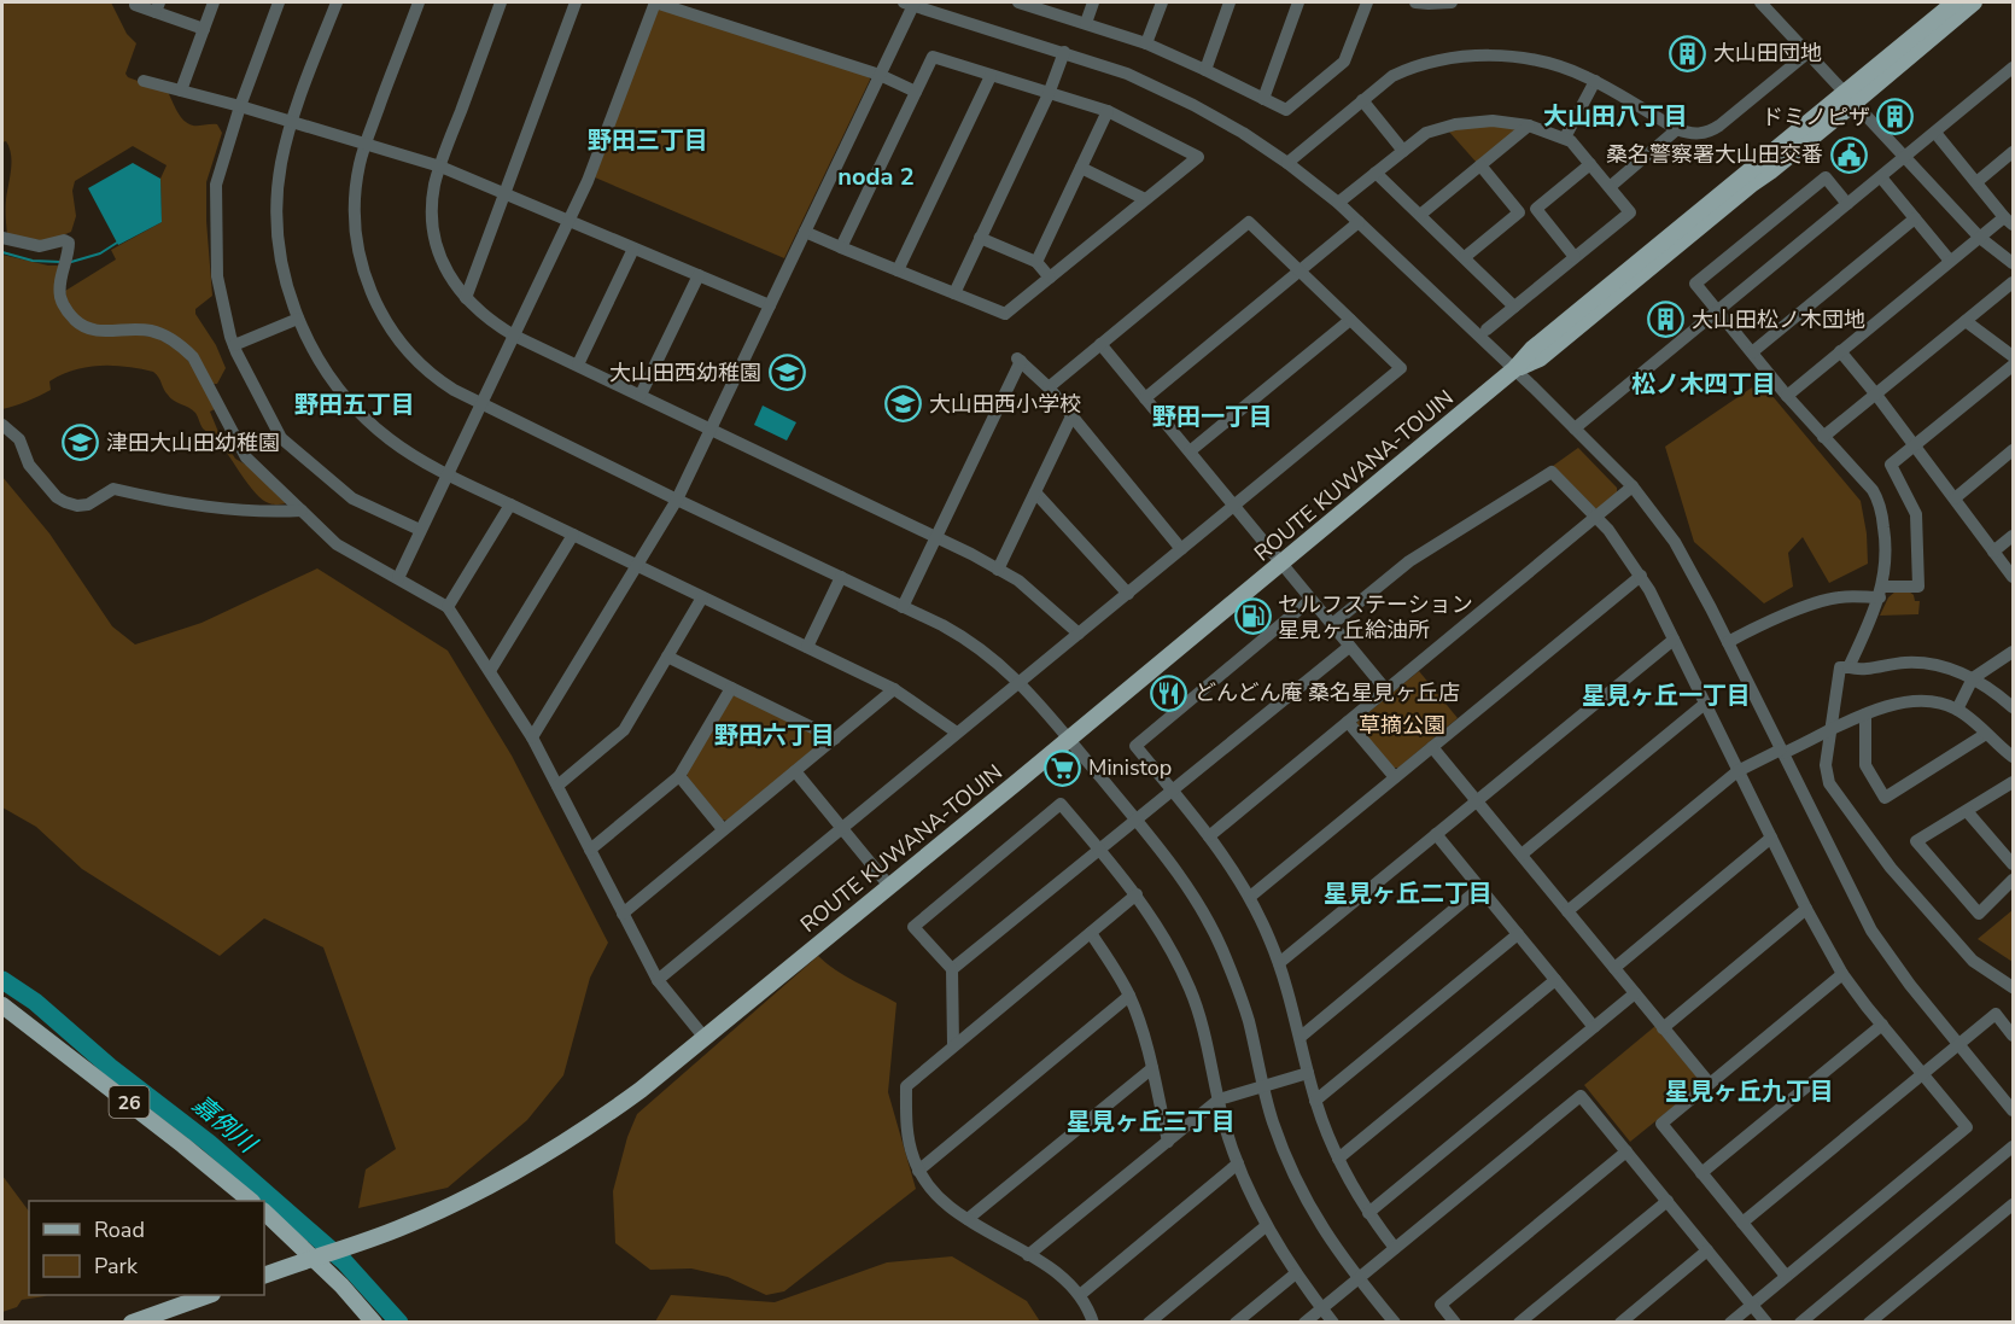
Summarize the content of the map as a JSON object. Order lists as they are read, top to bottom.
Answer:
{
  "streets": {
    "main road": ["ROUTE KUWANA-TOUIN", "26"]
  },
  "districts": [
    "大山田八丁目",
    "野田三丁目",
    "noda 2",
    "松ノ木四丁目",
    "野田五丁目",
    "野田一丁目",
    "星見ヶ丘一丁目",
    "野田六丁目",
    "星見ヶ丘二丁目",
    "星見ヶ丘九丁目",
    "星見ヶ丘三丁目"
  ],
  "water": ["嘉例川"],
  "parks": ["草摘公園"],
  "places": {
    "building": ["大山田団地", "ドミノピザ", "大山田松ノ木団地"],
    "public building": ["桑名警察署大山田交番"],
    "school or university": ["大山田西幼稚園", "大山田西小学校", "津田大山田幼稚園"],
    "fuel station": ["セルフステーション 星見ヶ丘給油所"],
    "restaurant": ["どんどん庵 桑名星見ヶ丘店"],
    "supermarket": ["Ministop"]
  },
  "legend": ["Road", "Park"]
}
